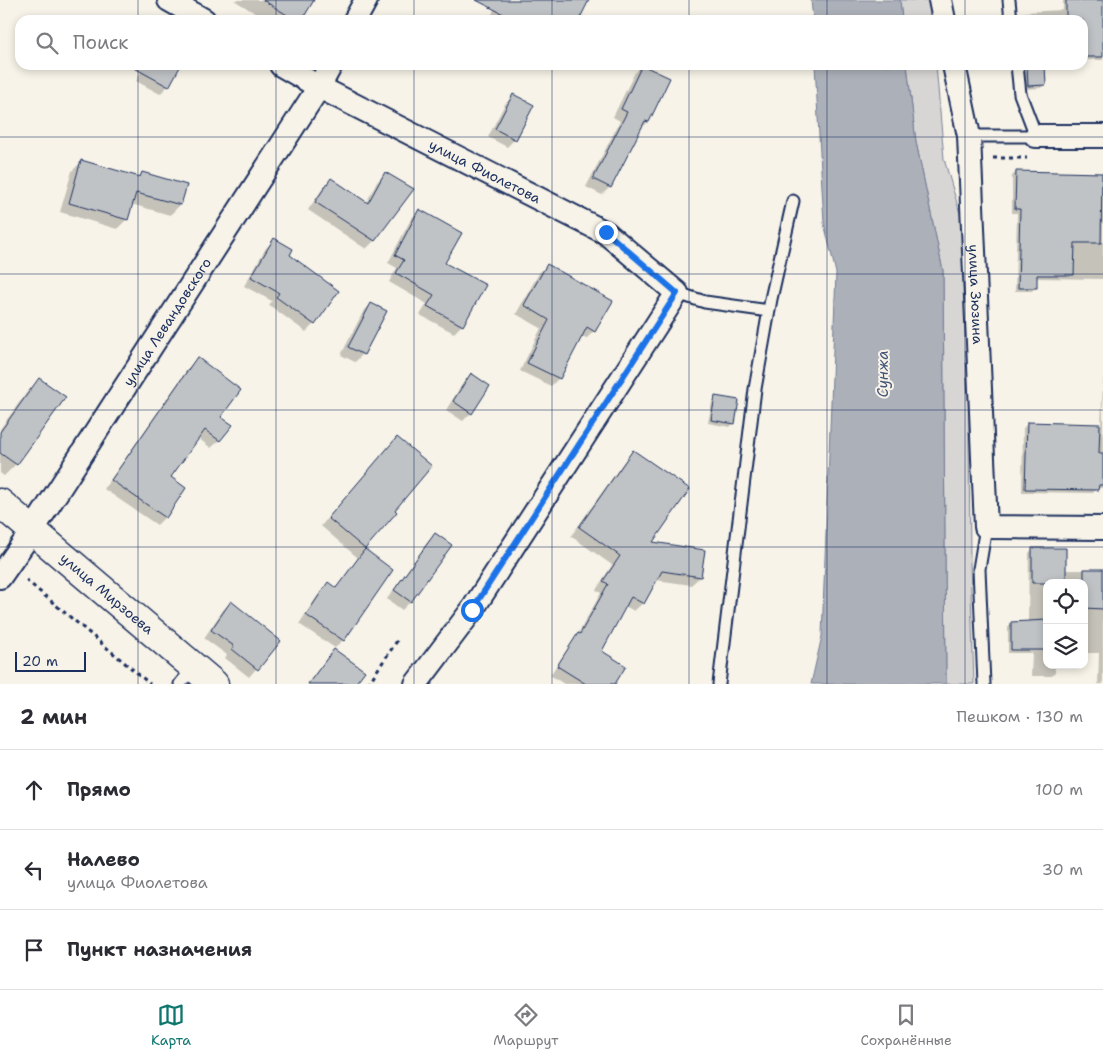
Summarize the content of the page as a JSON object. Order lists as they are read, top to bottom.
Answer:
{
  "streets": {
    "street": [
      "улица Фиолетова",
      "улица Зюзина",
      "улица Левандовского",
      "улица Мирзоева"
    ]
  },
  "crossings": [
    ["улица Фиолетова", "улица Левандовского"],
    ["улица Левандовского", "улица Мирзоева"]
  ],
  "water": ["Сунжа"],
  "scale_bar": "20 m",
  "page": {
    "search": "Поиск",
    "scale": "20 m",
    "heading": ["2 мин", "Пешком · 130 m"],
    "list": [
      ["Прямо", "100 m"],
      ["Налево", "улица Фиолетова", "30 m"],
      "Пункт назначения"
    ],
    "nav": ["Карта", "Маршрут", "Сохранённые"]
  }
}
